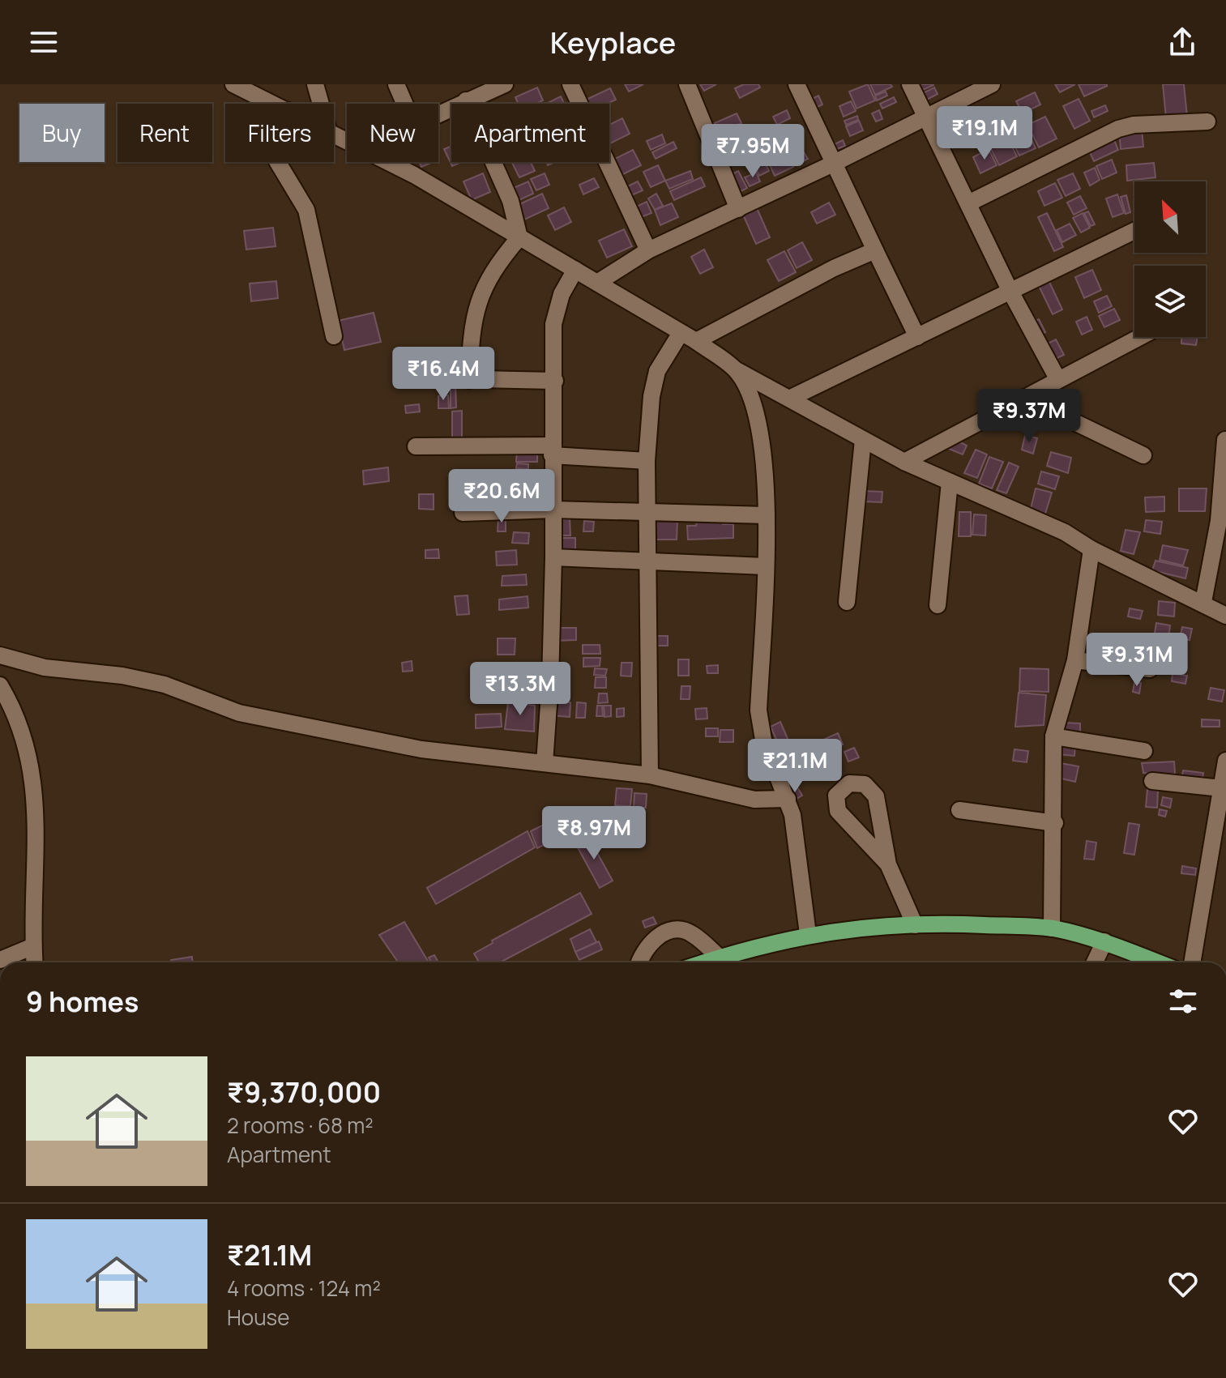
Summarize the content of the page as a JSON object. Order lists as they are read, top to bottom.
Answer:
{
  "north": "top left",
  "page": {
    "header": "Keyplace",
    "chip": [
      "Buy",
      "Rent",
      "Filters",
      "New",
      "Apartment"
    ],
    "price": [
      "₹19.1M",
      "₹7.95M",
      "₹16.4M",
      "₹9.37M",
      "₹20.6M",
      "₹9.31M",
      "₹13.3M",
      "₹21.1M",
      "₹8.97M"
    ],
    "heading": "9 homes",
    "list": [
      {
        "name": "₹9,370,000",
        "note": "2 rooms · 68 m² · Apartment"
      },
      {
        "name": "₹21.1M",
        "note": "4 rooms · 124 m² · House"
      }
    ]
  }
}
